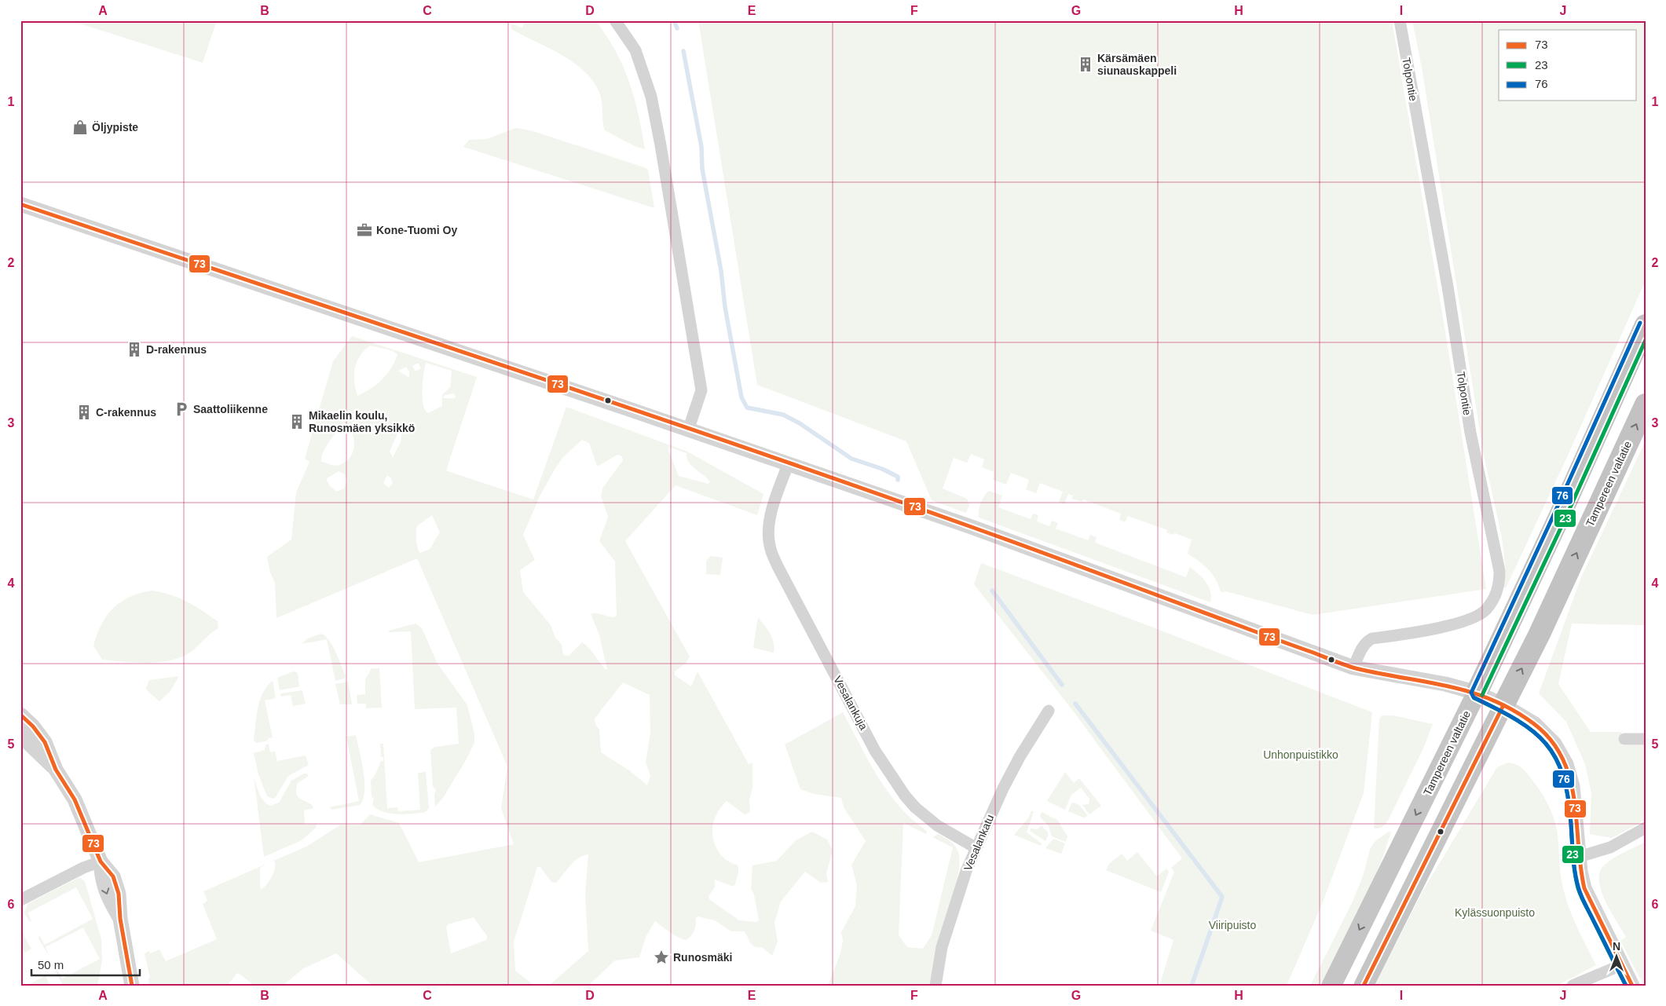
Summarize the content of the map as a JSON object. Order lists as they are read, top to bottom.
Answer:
{
  "streets": {
    "highway": ["Tampereen valtatie"],
    "street": ["Tolpontie", "Vesalankuja", "Vesalankatu"]
  },
  "crossings": [
    ["Vesalankuja", "Vesalankatu"]
  ],
  "parks": ["Unhonpuistikko", "Kylässuonpuisto", "Viiripuisto"],
  "places": {
    "building": [
      "Kärsämäen siunauskappeli",
      "D-rakennus",
      "C-rakennus",
      "Mikaelin koulu, Runosmäen yksikkö"
    ],
    "shop": ["Öljypiste"],
    "office": ["Kone-Tuomi Oy"],
    "parking": ["Saattoliikenne"],
    "place": ["Runosmäki"]
  },
  "lines": ["transit line 73", "transit line 76", "transit line 23"],
  "legend": ["73", "23", "76"],
  "scale_bar": "50 m",
  "north": "top",
  "grid": {
    "columns": [
      "A",
      "B",
      "C",
      "D",
      "E",
      "F",
      "G",
      "H",
      "I",
      "J"
    ],
    "rows": [
      "1",
      "2",
      "3",
      "4",
      "5",
      "6"
    ]
  }
}
